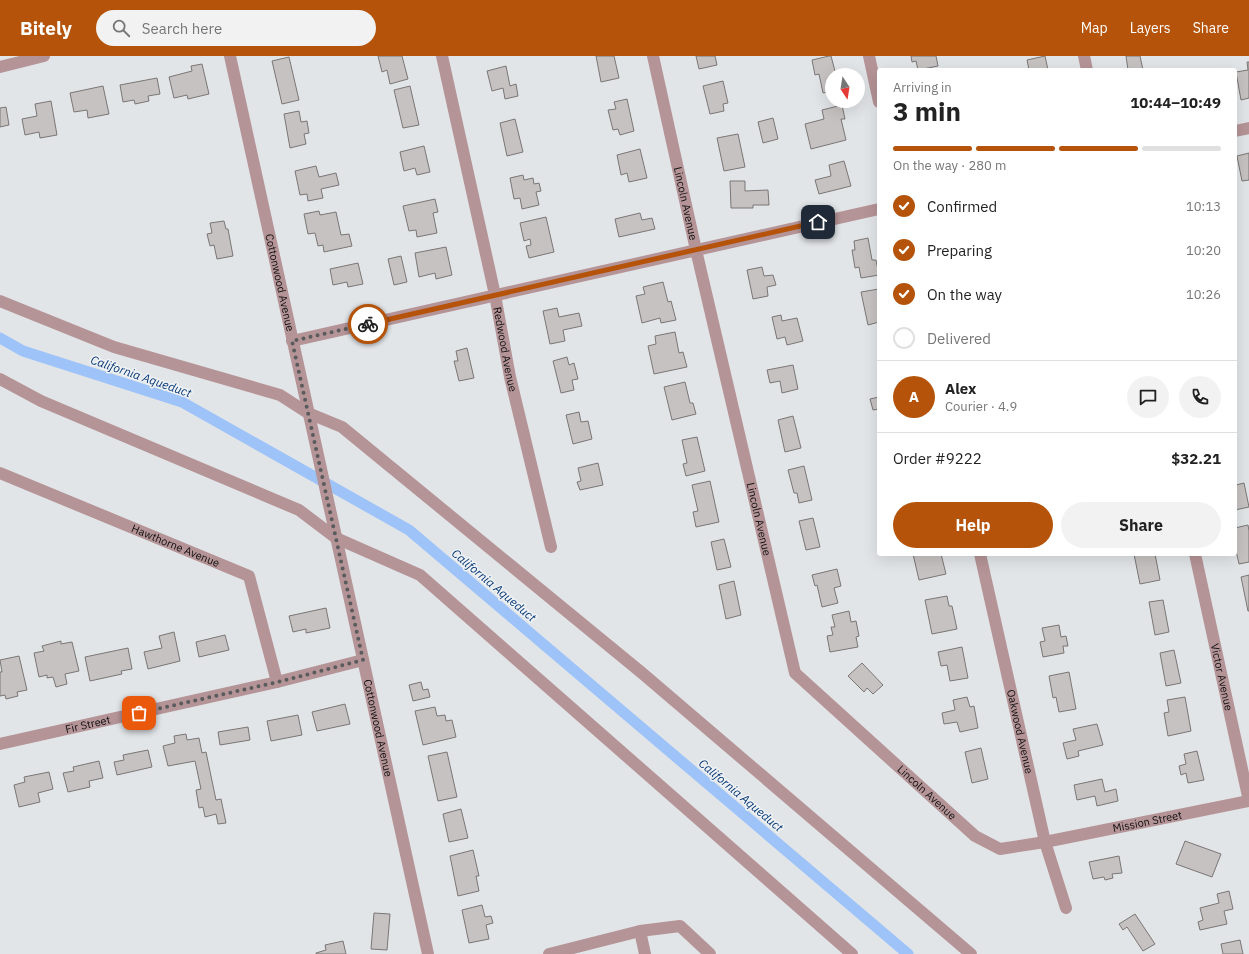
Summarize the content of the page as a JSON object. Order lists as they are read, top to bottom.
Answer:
{
  "streets": {
    "street": [
      "Lincoln Avenue",
      "Cottonwood Avenue",
      "Redwood Avenue",
      "Hawthorne Avenue",
      "Victor Avenue",
      "Fir Street",
      "Oakwood Avenue",
      "Mission Street"
    ]
  },
  "crossings": [
    ["Lincoln Avenue", "Oakwood Avenue"],
    ["Lincoln Avenue", "Mission Street"],
    ["Cottonwood Avenue", "Fir Street"],
    ["Hawthorne Avenue", "Fir Street"],
    ["Victor Avenue", "Mission Street"],
    ["Oakwood Avenue", "Mission Street"]
  ],
  "water": ["California Aqueduct"],
  "north": "bottom",
  "page": {
    "header": "Bitely",
    "search": "Search here",
    "nav": ["Map", "Layers", "Share"],
    "heading": ["3 min", "Arriving in", "10:44–10:49"],
    "panel": [
      "Alex",
      "Courier · 4.9",
      "Order #9222",
      "$32.21"
    ],
    "bar": "On the way · 280 m",
    "list": [
      ["Confirmed", "10:13"],
      ["Preparing", "10:20"],
      ["On the way", "10:26"],
      "Delivered"
    ],
    "round": "A",
    "buttons": ["Help", "Share"]
  }
}
